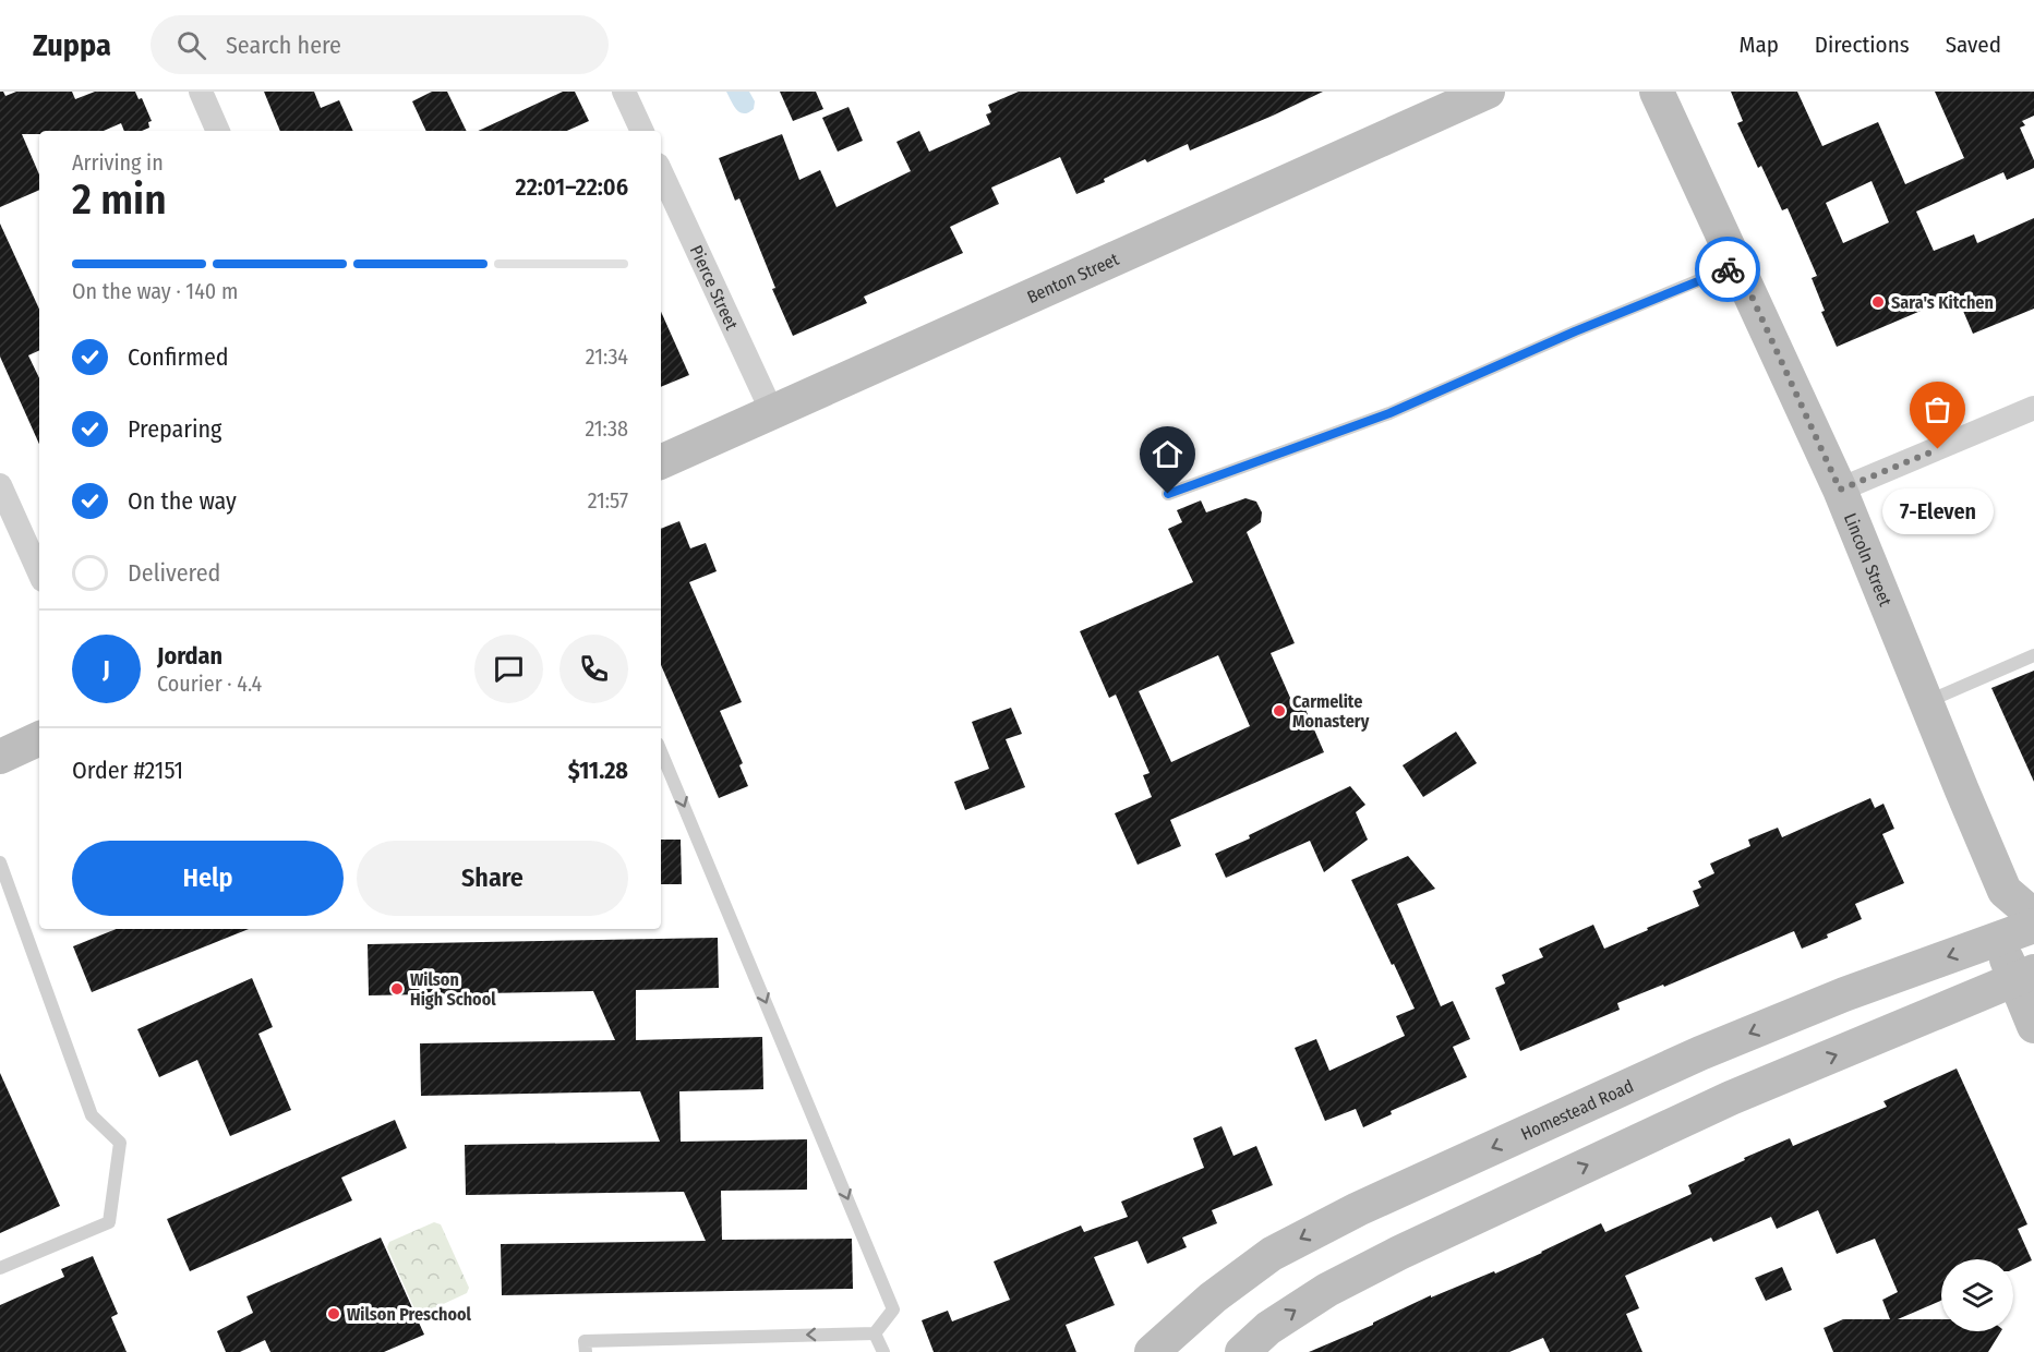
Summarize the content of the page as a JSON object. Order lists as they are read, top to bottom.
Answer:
{
  "streets": {
    "main road": ["Benton Street", "Lincoln Street", "Homestead Road"],
    "street": ["Pierce Street"]
  },
  "crossings": [
    ["Benton Street", "Pierce Street"],
    ["Lincoln Street", "Homestead Road"]
  ],
  "places": [
    "Sara's Kitchen",
    "7-Eleven",
    "Carmelite Monastery",
    "Wilson High School",
    "Wilson Preschool"
  ],
  "page": {
    "header": "Zuppa",
    "search": "Search here",
    "nav": ["Map", "Directions", "Saved"],
    "heading": ["2 min", "Arriving in", "22:01–22:06"],
    "panel": [
      "Jordan",
      "Courier · 4.4",
      "Order #2151",
      "$11.28"
    ],
    "bar": "On the way · 140 m",
    "list": [
      ["Confirmed", "21:34"],
      ["Preparing", "21:38"],
      ["On the way", "21:57"],
      "Delivered"
    ],
    "bubble": "7-Eleven",
    "round": "J",
    "buttons": ["Help", "Share"]
  }
}
